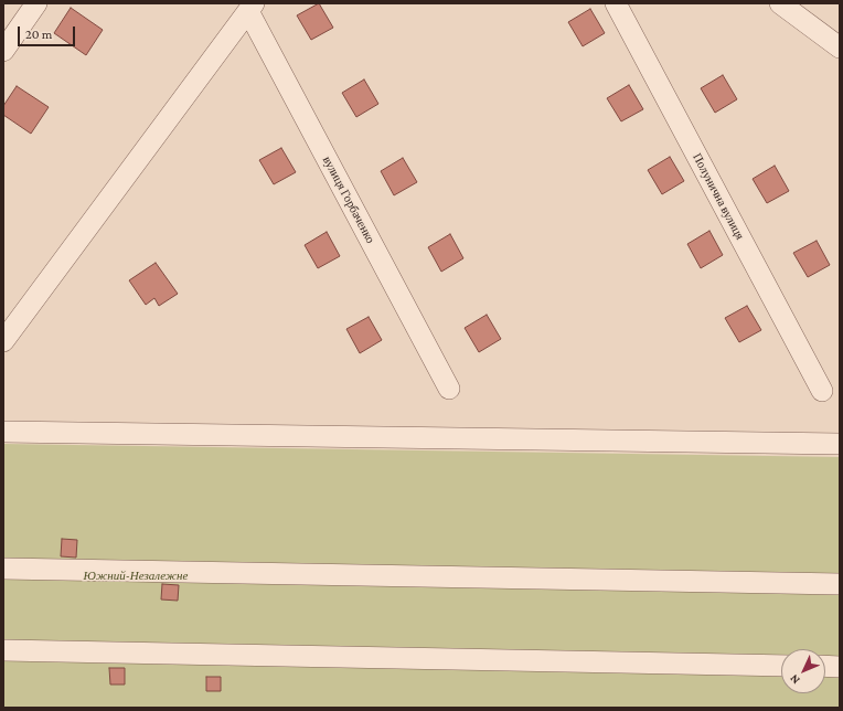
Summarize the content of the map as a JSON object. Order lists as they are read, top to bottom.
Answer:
{
  "streets": {
    "street": ["Полунична вулиця", "вулиця Горбаченко"]
  },
  "parks": ["Южний-Незалежне"],
  "scale_bar": "20 m",
  "north": "bottom left"
}
